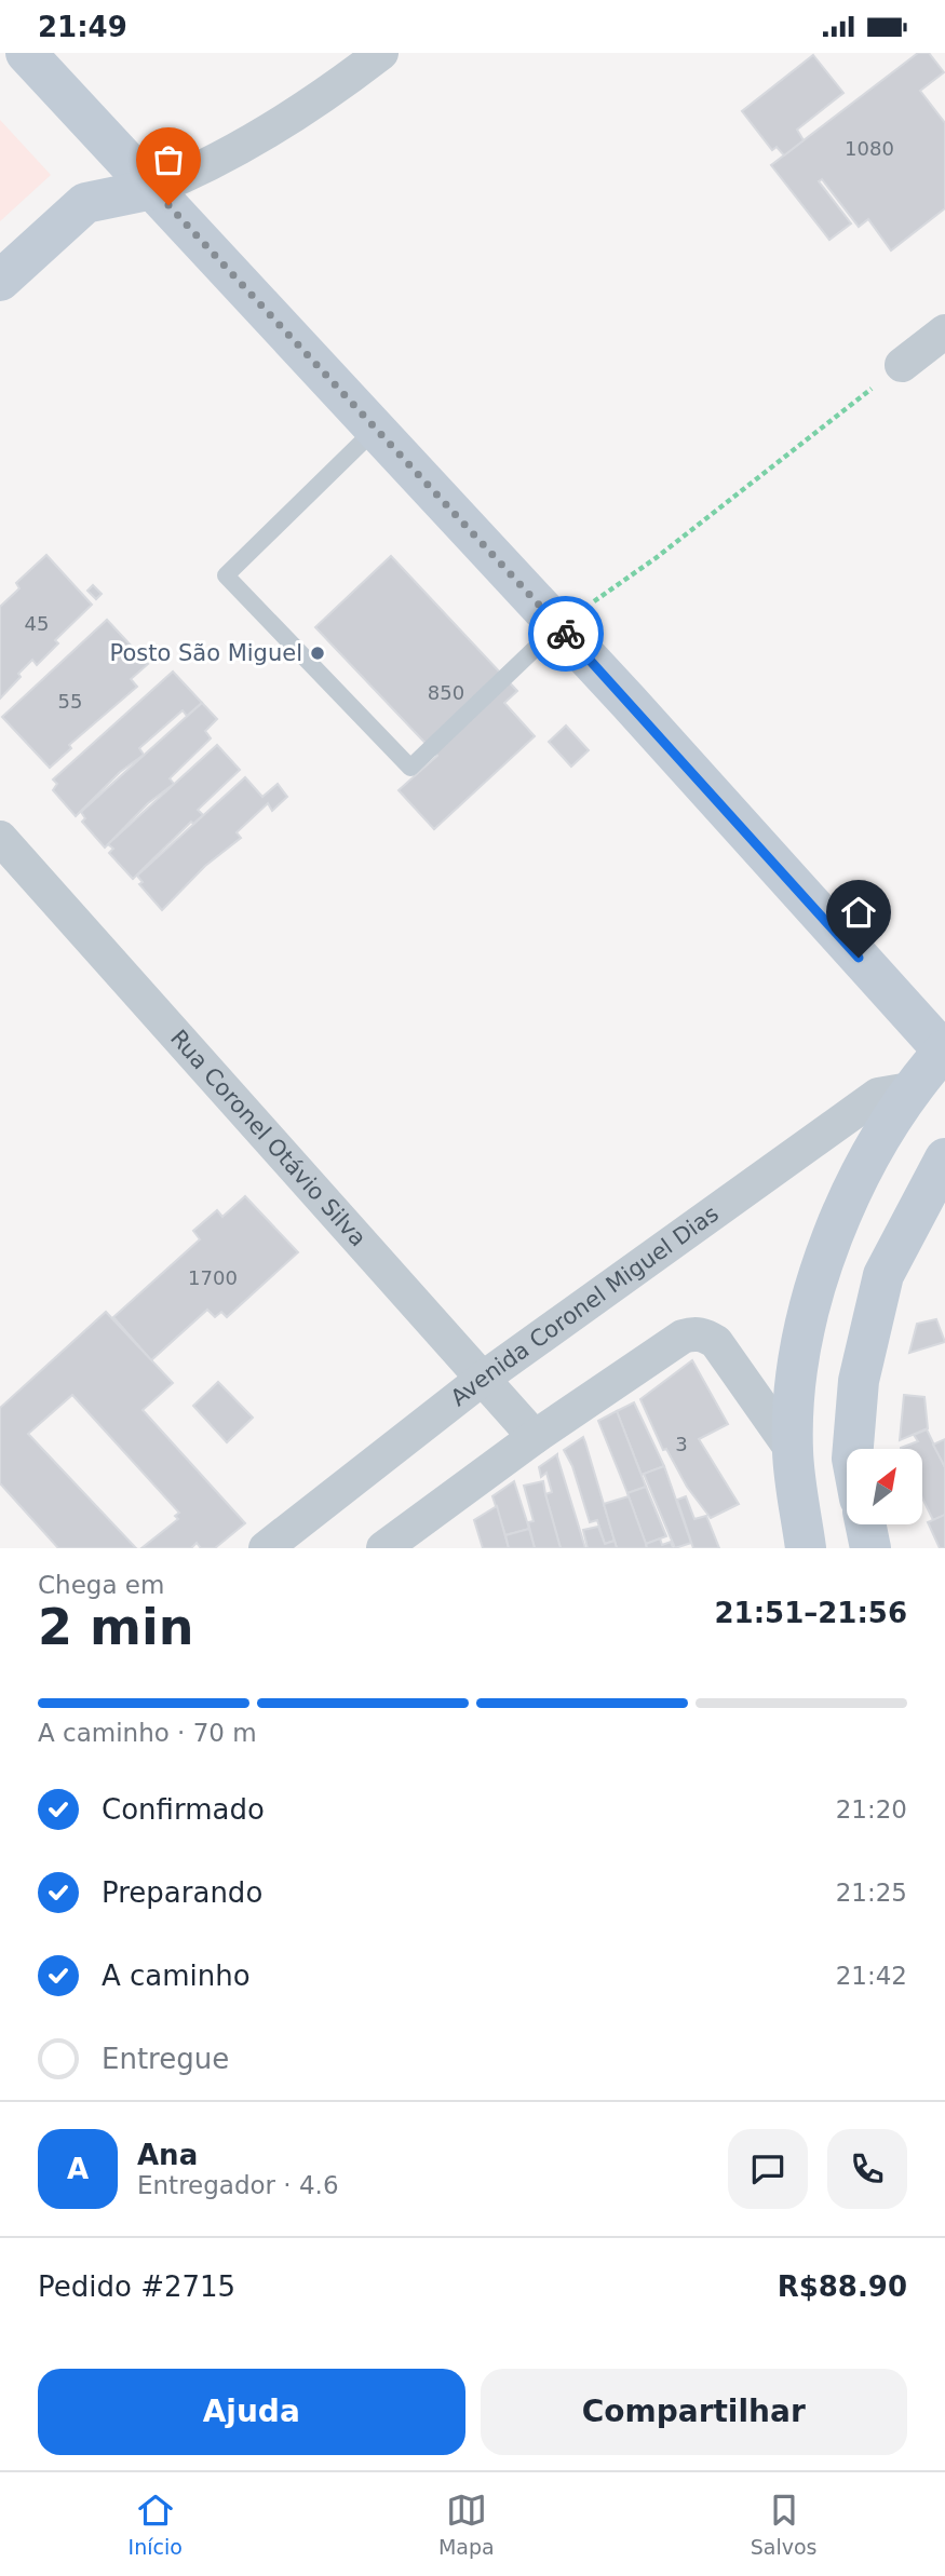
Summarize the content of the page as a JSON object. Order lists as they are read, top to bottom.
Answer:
{
  "streets": {
    "street": ["Rua Coronel Otávio Silva", "Avenida Coronel Miguel Dias"]
  },
  "crossings": [
    ["Rua Coronel Otávio Silva", "Avenida Coronel Miguel Dias"]
  ],
  "places": ["Posto São Miguel"],
  "house_numbers": [
    "1080",
    "45",
    "850",
    "55",
    "1700",
    "3"
  ],
  "north": "top right",
  "page": {
    "status": "21:49",
    "heading": ["2 min", "Chega em", "21:51–21:56"],
    "panel": [
      "Ana",
      "Entregador · 4.6",
      "Pedido #2715",
      "R$88.90"
    ],
    "bar": "A caminho · 70 m",
    "list": [
      ["Confirmado", "21:20"],
      ["Preparando", "21:25"],
      ["A caminho", "21:42"],
      "Entregue"
    ],
    "round": "A",
    "buttons": ["Ajuda", "Compartilhar"],
    "tabs": ["Início", "Mapa", "Salvos"]
  }
}
